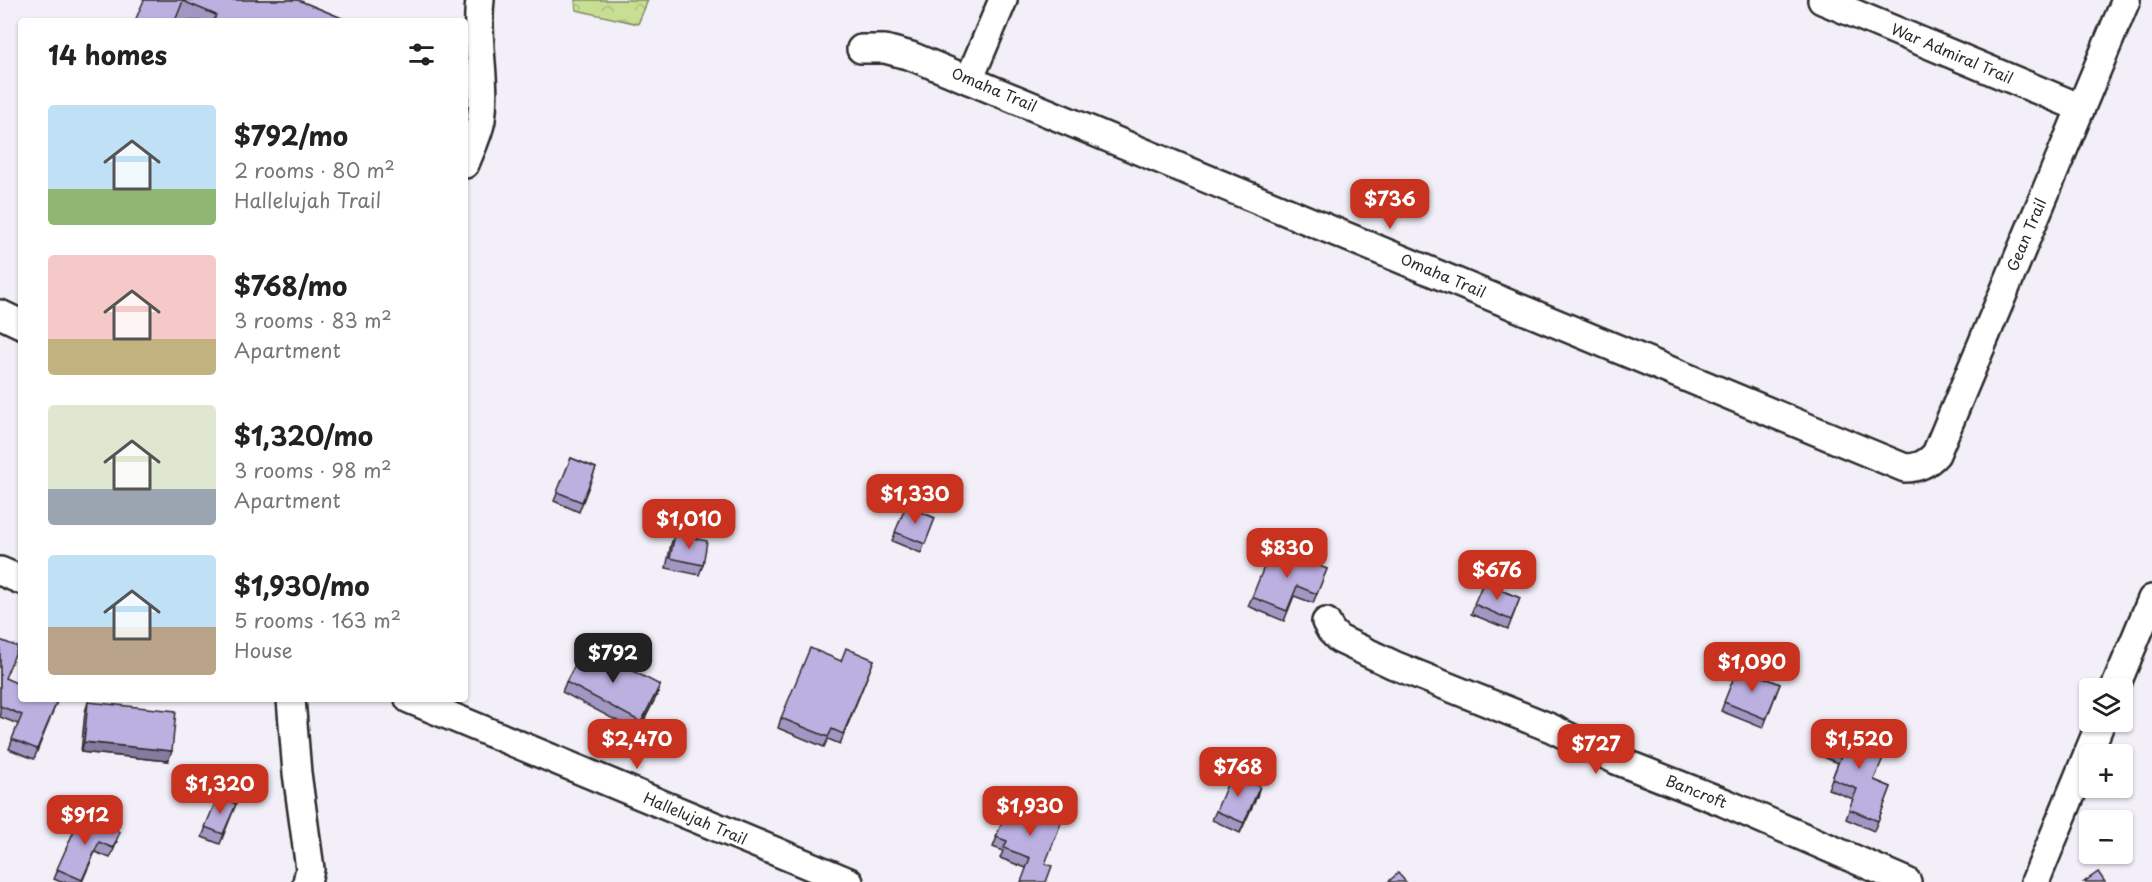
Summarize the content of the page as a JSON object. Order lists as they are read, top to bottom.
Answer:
{
  "streets": {
    "street": [
      "War Admiral Trail",
      "Omaha Trail",
      "Gean Trail",
      "Bancroft",
      "Hallelujah Trail"
    ]
  },
  "crossings": [
    ["War Admiral Trail", "Gean Trail"],
    ["Omaha Trail", "Gean Trail"]
  ],
  "page": {
    "heading": "14 homes",
    "list": [
      {
        "name": "$792/mo",
        "note": "2 rooms · 80 m² · Hallelujah Trail"
      },
      {
        "name": "$768/mo",
        "note": "3 rooms · 83 m² · Apartment"
      },
      {
        "name": "$1,320/mo",
        "note": "3 rooms · 98 m² · Apartment"
      },
      {
        "name": "$1,930/mo",
        "note": "5 rooms · 163 m² · House"
      }
    ],
    "price": [
      "$736",
      "$1,330",
      "$1,010",
      "$830",
      "$676",
      "$792",
      "$1,090",
      "$2,470",
      "$1,520",
      "$727",
      "$768",
      "$1,320",
      "$1,930",
      "$912"
    ],
    "map_buttons": ["+", "−"]
  }
}
